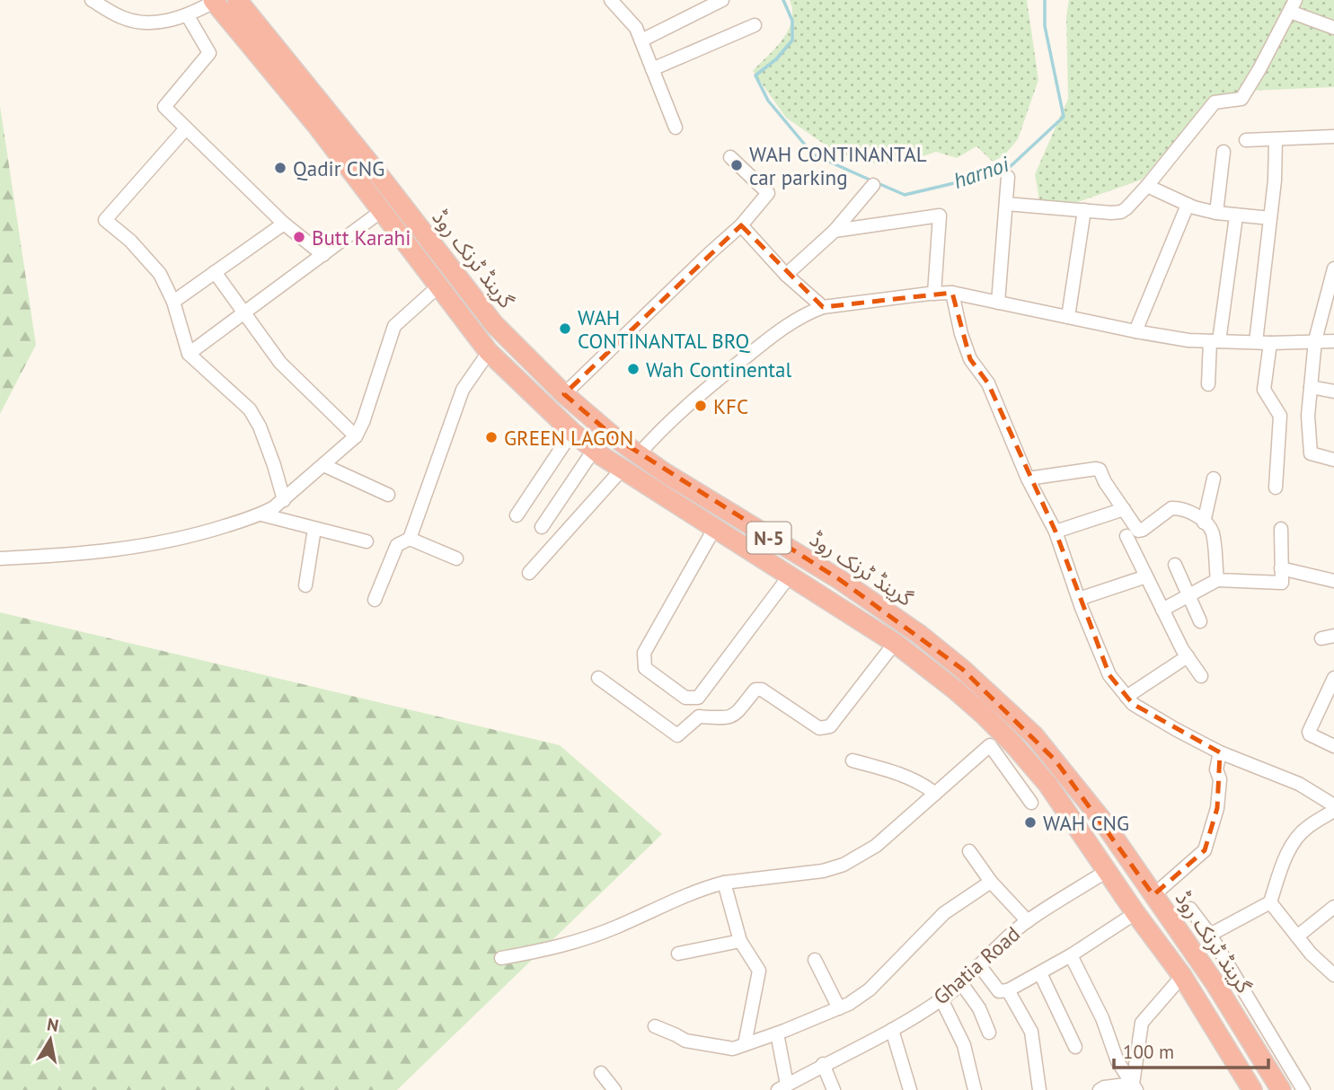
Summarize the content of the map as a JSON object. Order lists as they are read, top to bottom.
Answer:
{
  "streets": {
    "highway": ["گرینڈ ٹرنک روڈ", "N-5"],
    "street": ["Ghatia Road"]
  },
  "crossings": [
    ["گرینڈ ٹرنک روڈ", "Ghatia Road"]
  ],
  "water": ["harnoi"],
  "places": [
    "WAH CONTINANTAL car parking",
    "Qadir CNG",
    "Butt Karahi",
    "WAH CONTINANTAL BRQ",
    "Wah Continental",
    "KFC",
    "GREEN LAGON",
    "WAH CNG"
  ],
  "scale_bar": "100 m",
  "north": "top"
}
